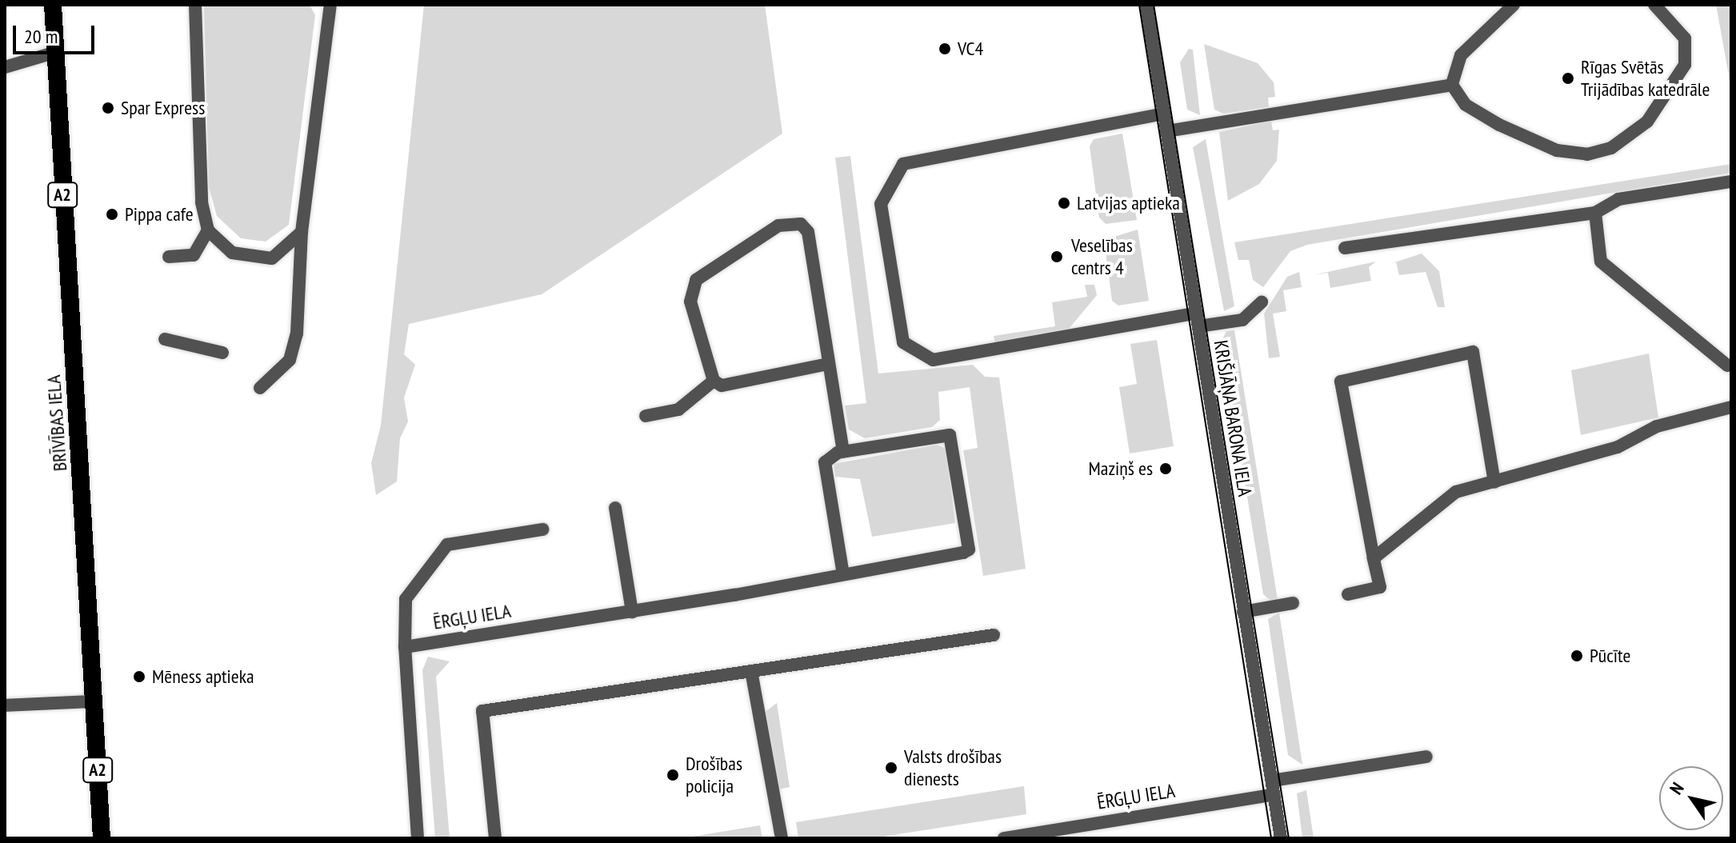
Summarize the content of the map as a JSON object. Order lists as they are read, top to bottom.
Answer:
{
  "streets": {
    "highway": ["A2", "BRĪVĪBAS IELA"],
    "street": ["KRIŠJĀŅA BARONA IELA", "ĒRGĻU IELA"]
  },
  "crossings": [
    ["KRIŠJĀŅA BARONA IELA", "ĒRGĻU IELA"]
  ],
  "places": [
    "VC4",
    "Rīgas Svētās Trijādības katedrāle",
    "Spar Express",
    "Latvijas aptieka",
    "Pippa cafe",
    "Veselības centrs 4",
    "Maziņš es",
    "Pūcīte",
    "Mēness aptieka",
    "Valsts drošības dienests",
    "Drošības policija"
  ],
  "scale_bar": "20 m",
  "north": "top left"
}
